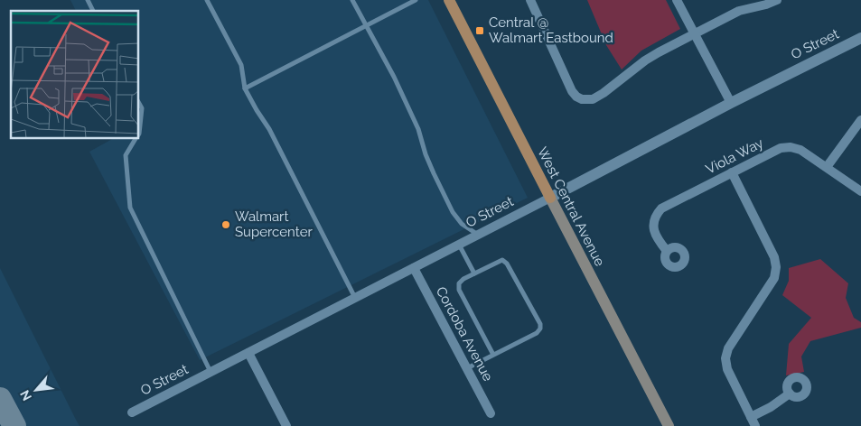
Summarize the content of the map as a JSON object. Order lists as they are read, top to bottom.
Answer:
{
  "streets": {
    "main road": ["West Central Avenue"],
    "street": ["O Street", "Viola Way", "Cordoba Avenue"]
  },
  "crossings": [
    ["O Street", "West Central Avenue"],
    ["O Street", "Cordoba Avenue"]
  ],
  "places": {
    "transit": ["Central @ Walmart Eastbound"],
    "other": ["Walmart Supercenter"]
  },
  "north": "bottom left"
}
